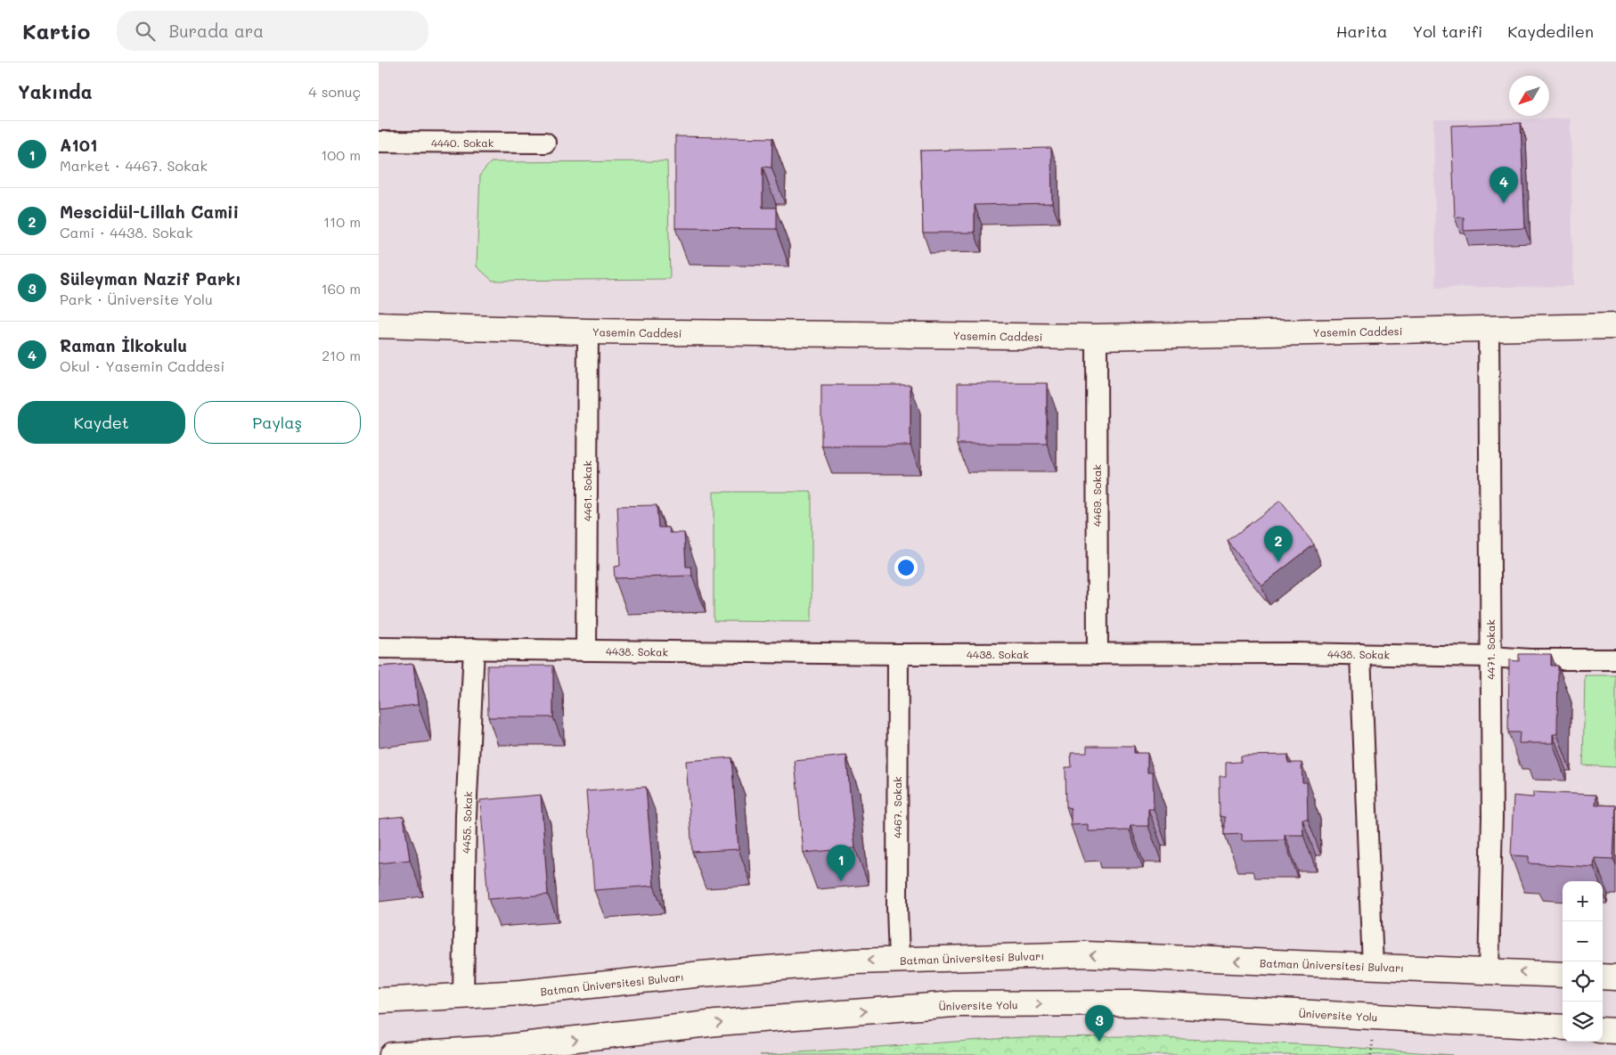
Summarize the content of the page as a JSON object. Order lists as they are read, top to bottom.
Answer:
{
  "streets": {
    "main road": ["Yasemin Caddesi", "Batman Üniversitesi Bulvarı", "Üniversite Yolu"],
    "street": [
      "4440. Sokak",
      "4461. Sokak",
      "4469. Sokak",
      "4471. Sokak",
      "4438. Sokak",
      "4467. Sokak",
      "4455. Sokak"
    ]
  },
  "crossings": [
    ["Yasemin Caddesi", "4461. Sokak"],
    ["Yasemin Caddesi", "4469. Sokak"],
    ["Yasemin Caddesi", "4471. Sokak"],
    ["4461. Sokak", "4438. Sokak"],
    ["4469. Sokak", "4438. Sokak"],
    ["4471. Sokak", "4438. Sokak"],
    ["4471. Sokak", "Batman Üniversitesi Bulvarı"],
    ["4438. Sokak", "4467. Sokak"],
    ["4438. Sokak", "4455. Sokak"],
    ["4467. Sokak", "Batman Üniversitesi Bulvarı"],
    ["4455. Sokak", "Batman Üniversitesi Bulvarı"]
  ],
  "one_way": ["Batman Üniversitesi Bulvarı", "Üniversite Yolu"],
  "north": "bottom left",
  "page": {
    "header": "Kartio",
    "search": "Burada ara",
    "nav": ["Harita", "Yol tarifi", "Kaydedilen"],
    "heading": ["Yakında", "4 sonuç"],
    "list": [
      {
        "mark": "1",
        "name": "A101",
        "note": "Market · 4467. Sokak",
        "value": "100 m"
      },
      {
        "mark": "2",
        "name": "Mescidül-Lillah Camii",
        "note": "Cami · 4438. Sokak",
        "value": "110 m"
      },
      {
        "mark": "3",
        "name": "Süleyman Nazif Parkı",
        "note": "Park · Üniversite Yolu",
        "value": "160 m"
      },
      {
        "mark": "4",
        "name": "Raman İlkokulu",
        "note": "Okul · Yasemin Caddesi",
        "value": "210 m"
      }
    ],
    "pins": [
      "4",
      "2",
      "1",
      "3"
    ],
    "buttons": ["Kaydet", "Paylaş"],
    "map_buttons": ["+", "−"]
  }
}
